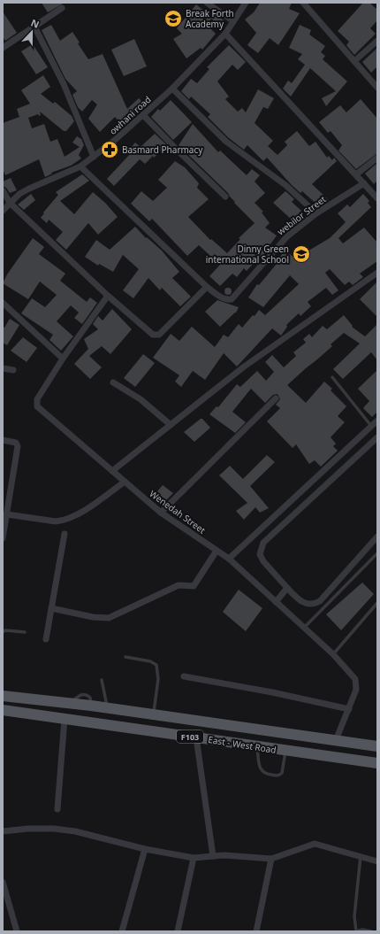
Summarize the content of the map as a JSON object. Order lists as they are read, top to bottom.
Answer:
{
  "streets": {
    "main road": ["F103", "East - West Road"],
    "street": ["owhani road", "webilor Street", "Wenedah Street"]
  },
  "crossings": [
    ["Wenedah Street", "East - West Road"]
  ],
  "places": {
    "school or university": ["Break Forth Academy", "Dinny Green international School"],
    "pharmacy": ["Basmard Pharmacy"]
  },
  "north": "top"
}
